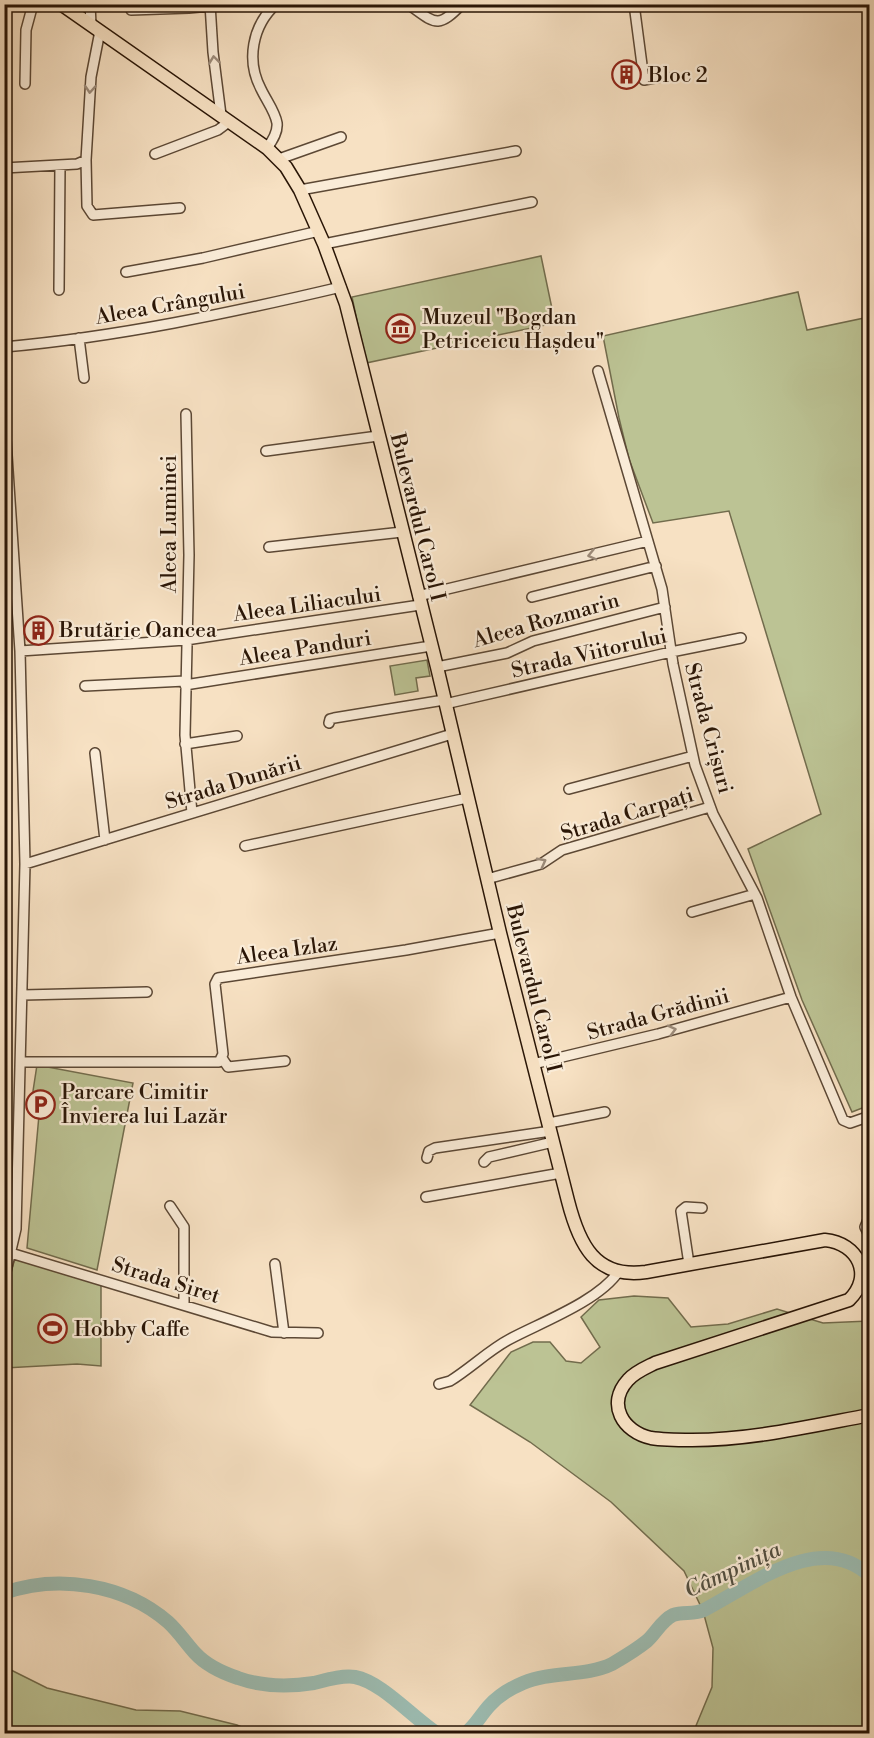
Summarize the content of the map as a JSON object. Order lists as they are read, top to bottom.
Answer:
{
  "streets": {
    "main road": ["Bulevardul Carol I"],
    "street": [
      "Aleea Crângului",
      "Aleea Luminei",
      "Aleea Liliacului",
      "Aleea Rozmarin",
      "Aleea Panduri",
      "Strada Viitorului",
      "Strada Crișuri",
      "Strada Dunării",
      "Strada Carpați",
      "Aleea Izlaz",
      "Strada Grădinii",
      "Strada Siret"
    ]
  },
  "crossings": [
    ["Aleea Crângului", "Bulevardul Carol I"],
    ["Bulevardul Carol I", "Aleea Liliacului"],
    ["Bulevardul Carol I", "Aleea Rozmarin"],
    ["Bulevardul Carol I", "Aleea Panduri"],
    ["Bulevardul Carol I", "Strada Viitorului"],
    ["Bulevardul Carol I", "Strada Dunării"],
    ["Bulevardul Carol I", "Strada Carpați"],
    ["Bulevardul Carol I", "Aleea Izlaz"],
    ["Bulevardul Carol I", "Strada Grădinii"],
    ["Aleea Luminei", "Aleea Liliacului"],
    ["Aleea Luminei", "Aleea Panduri"],
    ["Aleea Luminei", "Strada Dunării"],
    ["Aleea Liliacului", "Strada Crișuri"],
    ["Aleea Rozmarin", "Strada Crișuri"],
    ["Strada Viitorului", "Strada Crișuri"],
    ["Strada Crișuri", "Strada Carpați"],
    ["Strada Crișuri", "Strada Grădinii"]
  ],
  "one_way": ["Strada Grădinii"],
  "water": ["Câmpinița"],
  "places": {
    "building": ["Bloc 2", "Brutărie Oancea"],
    "museum": ["Muzeul \"Bogdan Petriceicu Hașdeu\""],
    "parking": ["Parcare Cimitir Învierea lui Lazăr"],
    "sports": ["Hobby Caffe"]
  }
}
